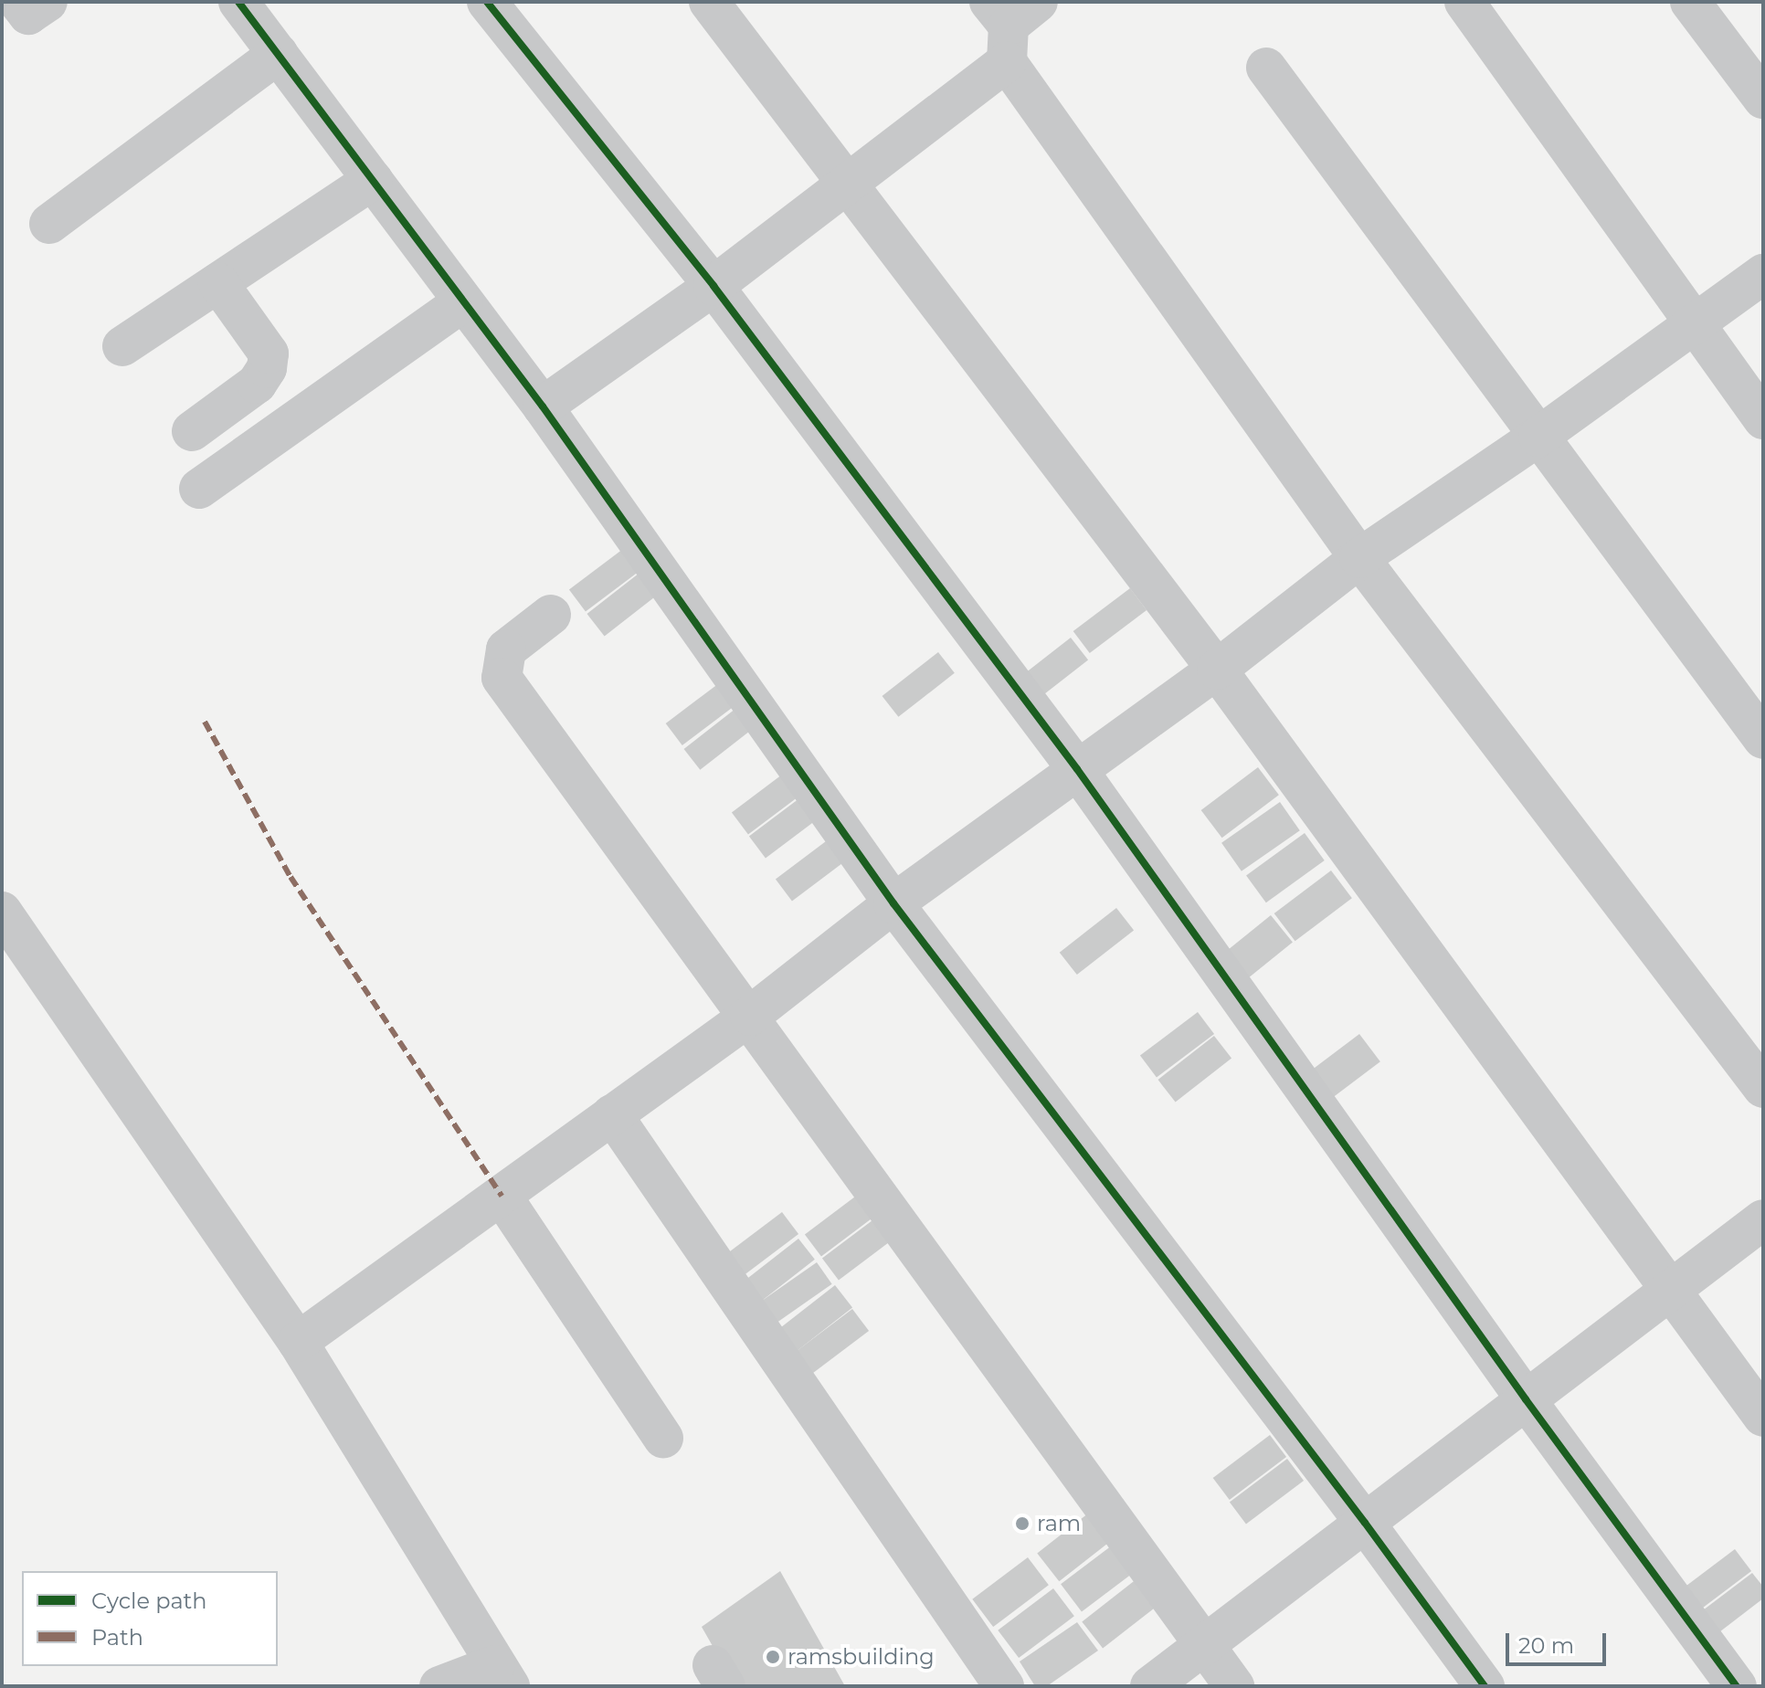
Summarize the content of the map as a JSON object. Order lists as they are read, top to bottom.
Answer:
{
  "places": ["ram", "ramsbuilding"],
  "legend": ["Cycle path", "Path"],
  "scale_bar": "20 m"
}
